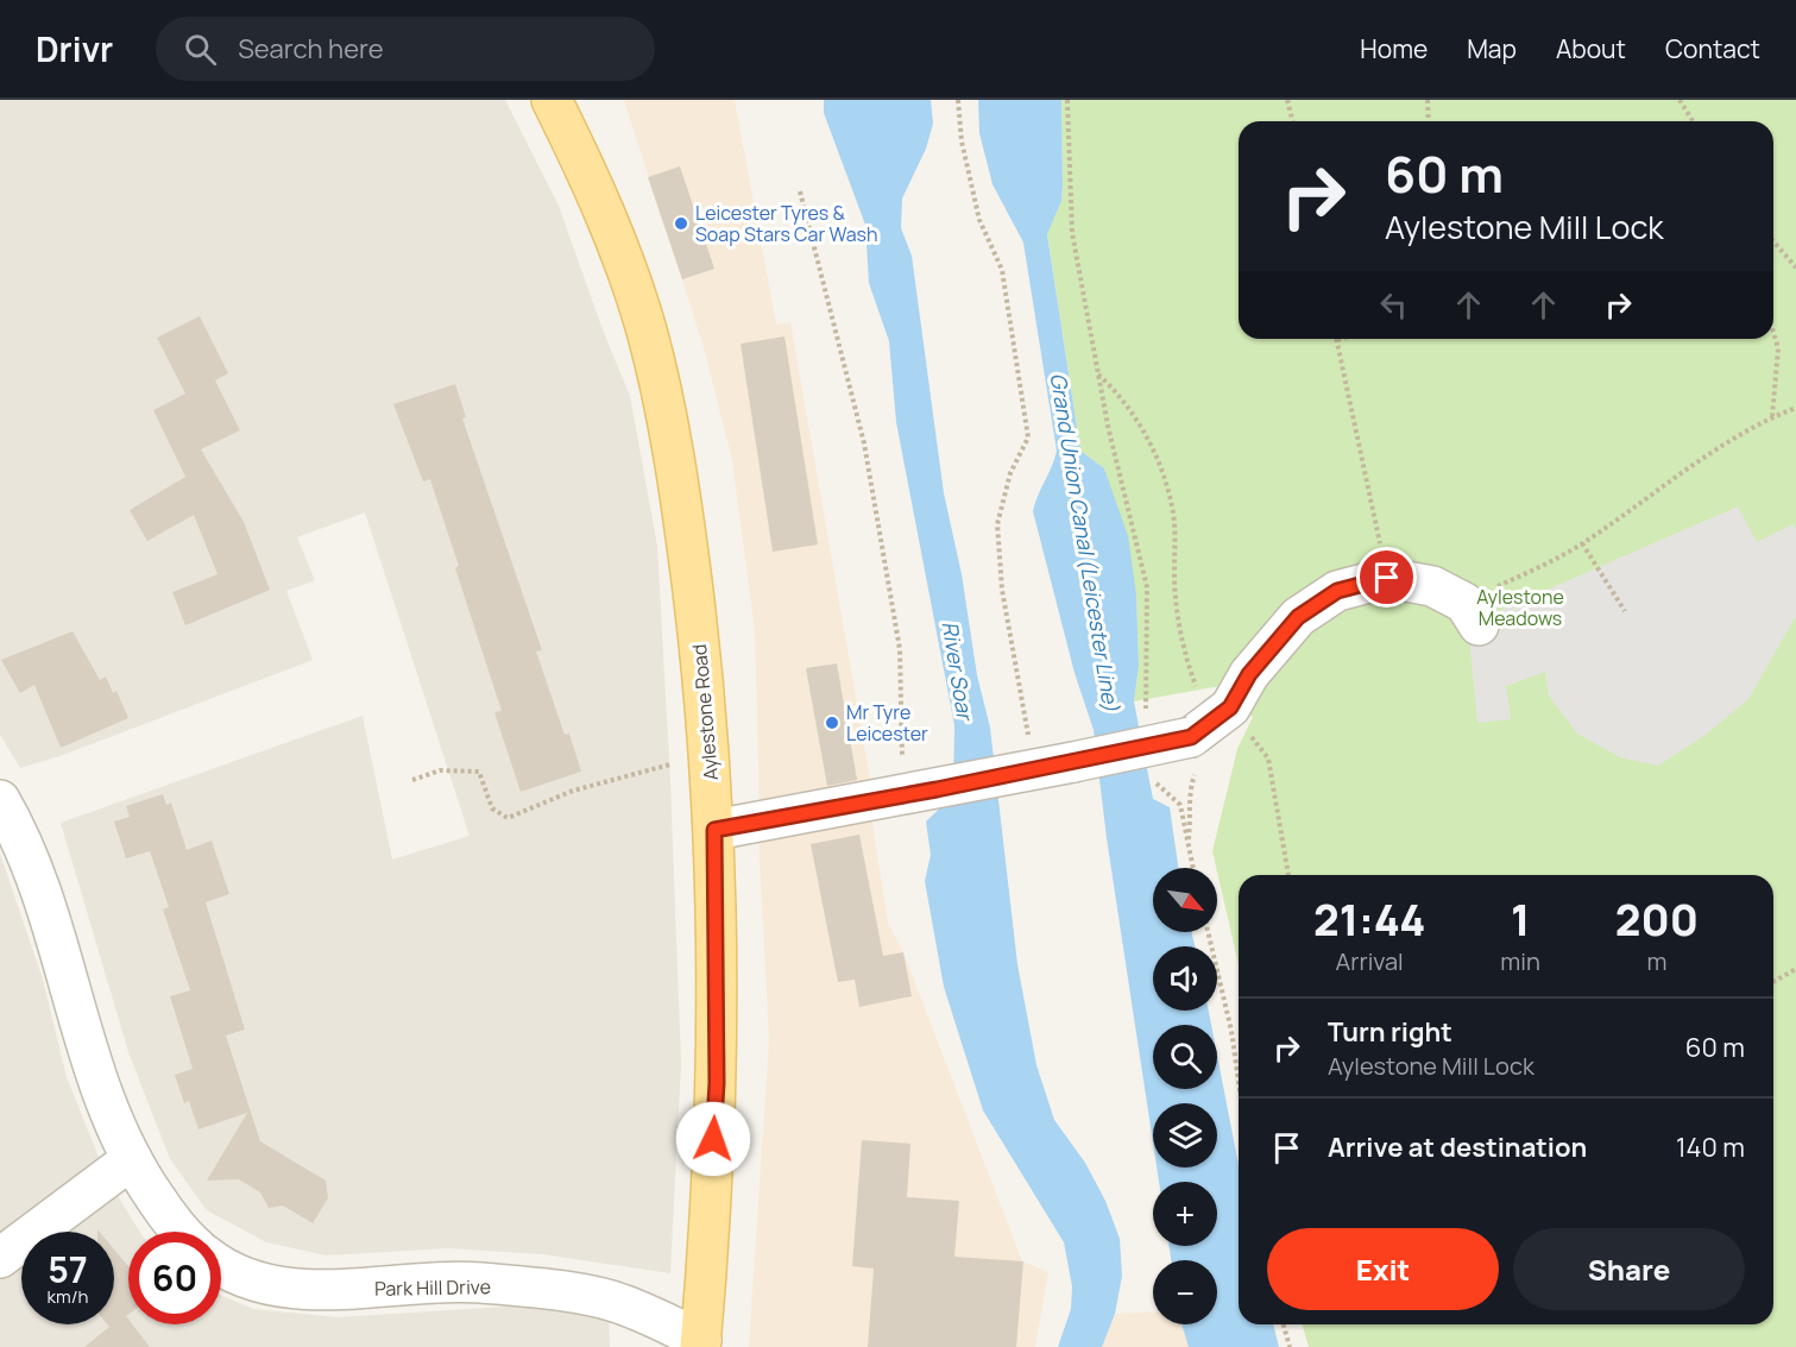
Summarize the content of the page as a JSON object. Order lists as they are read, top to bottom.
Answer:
{
  "streets": {
    "main road": ["Aylestone Road"],
    "street": ["Park Hill Drive"]
  },
  "crossings": [
    ["Aylestone Road", "Park Hill Drive"]
  ],
  "water": ["Grand Union Canal (Leicester Line)", "River Soar"],
  "parks": ["Aylestone Meadows"],
  "places": ["Leicester Tyres & Soap Stars Car Wash", "Mr Tyre Leicester"],
  "north": "bottom right",
  "page": {
    "header": "Drivr",
    "search": "Search here",
    "nav": [
      "Home",
      "Map",
      "About",
      "Contact"
    ],
    "turn": ["60 m", "Aylestone Mill Lock"],
    "map_buttons": ["+", "−"],
    "eta": [
      "21:44",
      "Arrival",
      "1",
      "min",
      "200",
      "m"
    ],
    "list": [
      {
        "name": "Turn right",
        "note": "Aylestone Mill Lock",
        "value": "60 m"
      },
      {
        "name": "Arrive at destination",
        "value": "140 m"
      }
    ],
    "buttons": ["Exit", "Share"],
    "speed": "57 km/h",
    "limit": "60"
  }
}
